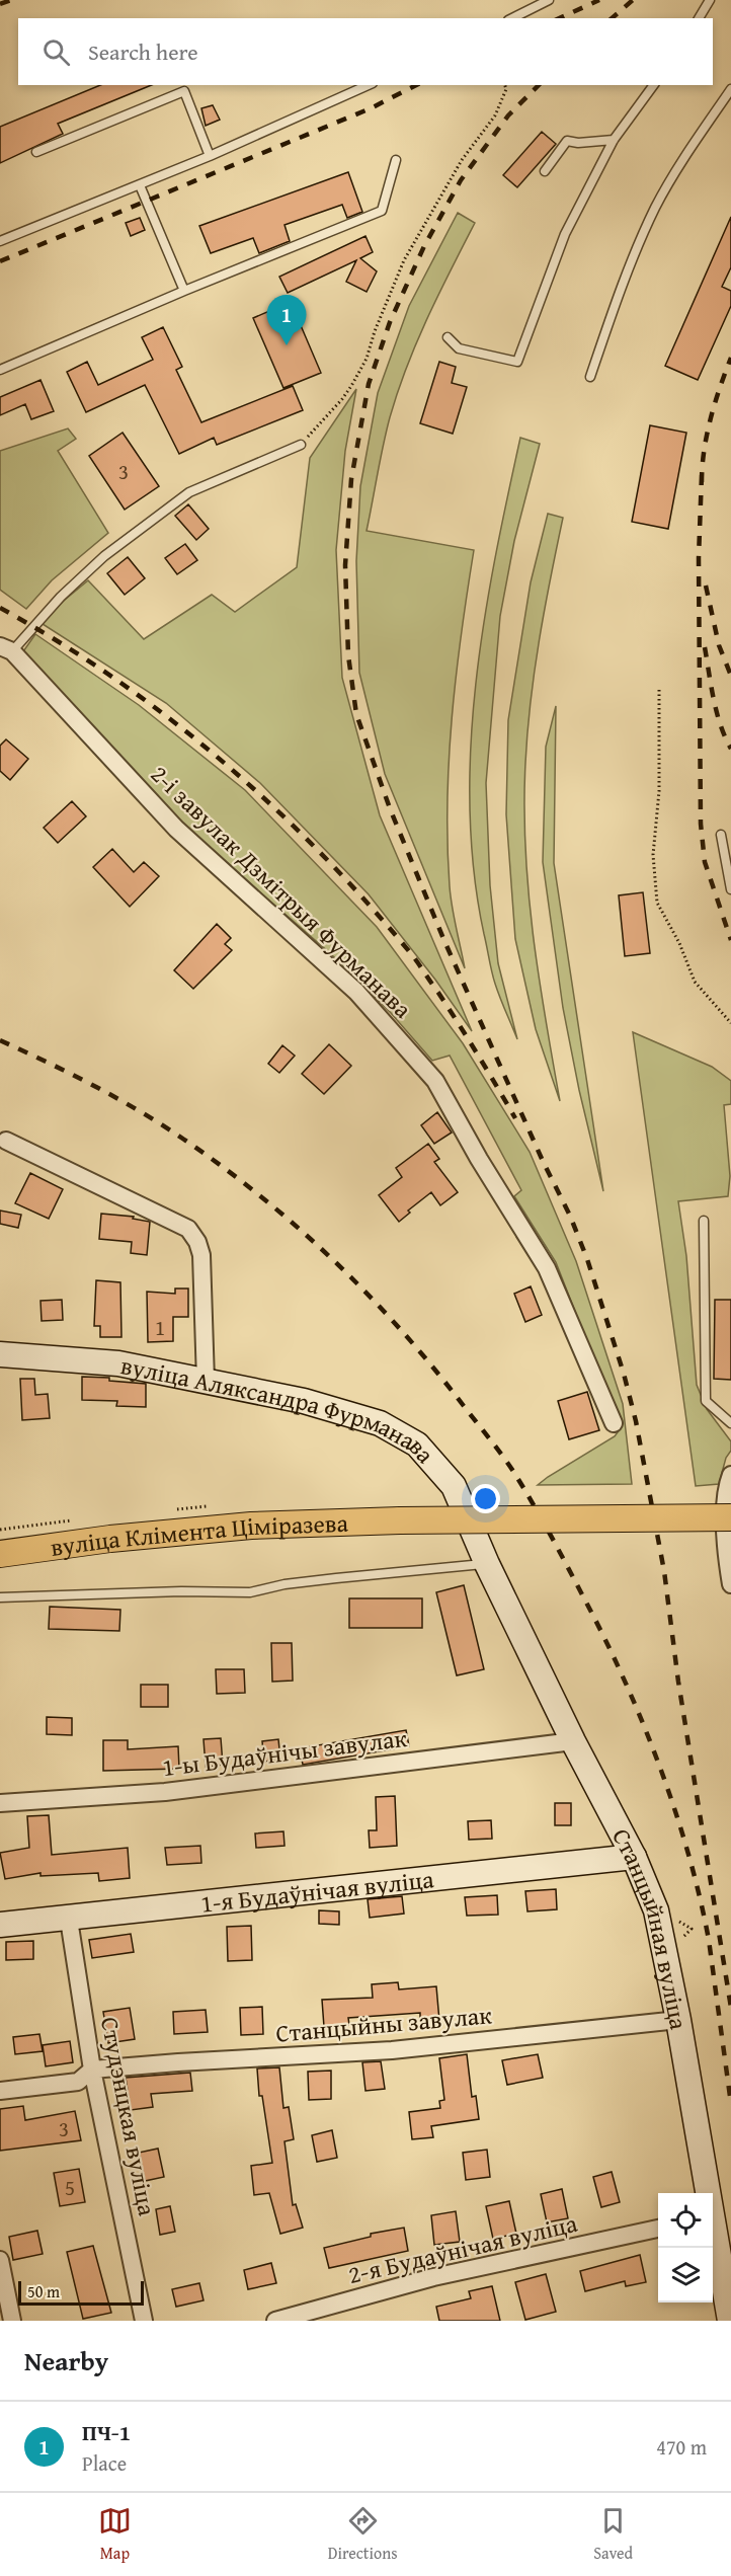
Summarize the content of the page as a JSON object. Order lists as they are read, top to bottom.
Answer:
{
  "streets": {
    "main road": ["вуліца Клімента Ціміразева"],
    "street": [
      "2-і завулак Дзмітрыя Фурманава",
      "вуліца Аляксандра Фурманава",
      "1-ы Будаўнічы завулак",
      "1-я Будаўнічая вуліца",
      "Станцыйная вуліца",
      "Станцыйны завулак",
      "Студэнцкая вуліца",
      "2-я Будаўнічая вуліца"
    ]
  },
  "crossings": [
    ["вуліца Аляксандра Фурманава", "Станцыйная вуліца"],
    ["1-ы Будаўнічы завулак", "Станцыйная вуліца"],
    ["1-я Будаўнічая вуліца", "Станцыйная вуліца"],
    ["1-я Будаўнічая вуліца", "Студэнцкая вуліца"],
    ["Станцыйная вуліца", "Станцыйны завулак"],
    ["Станцыйны завулак", "Студэнцкая вуліца"]
  ],
  "house_numbers": [
    "3",
    "1",
    "3",
    "5"
  ],
  "scale_bar": "50 m",
  "page": {
    "search": "Search here",
    "pins": "1",
    "scale": "50 m",
    "heading": "Nearby",
    "list": [
      {
        "mark": "1",
        "name": "ПЧ-1",
        "note": "Place",
        "value": "470 m"
      }
    ],
    "nav": ["Map", "Directions", "Saved"]
  }
}
